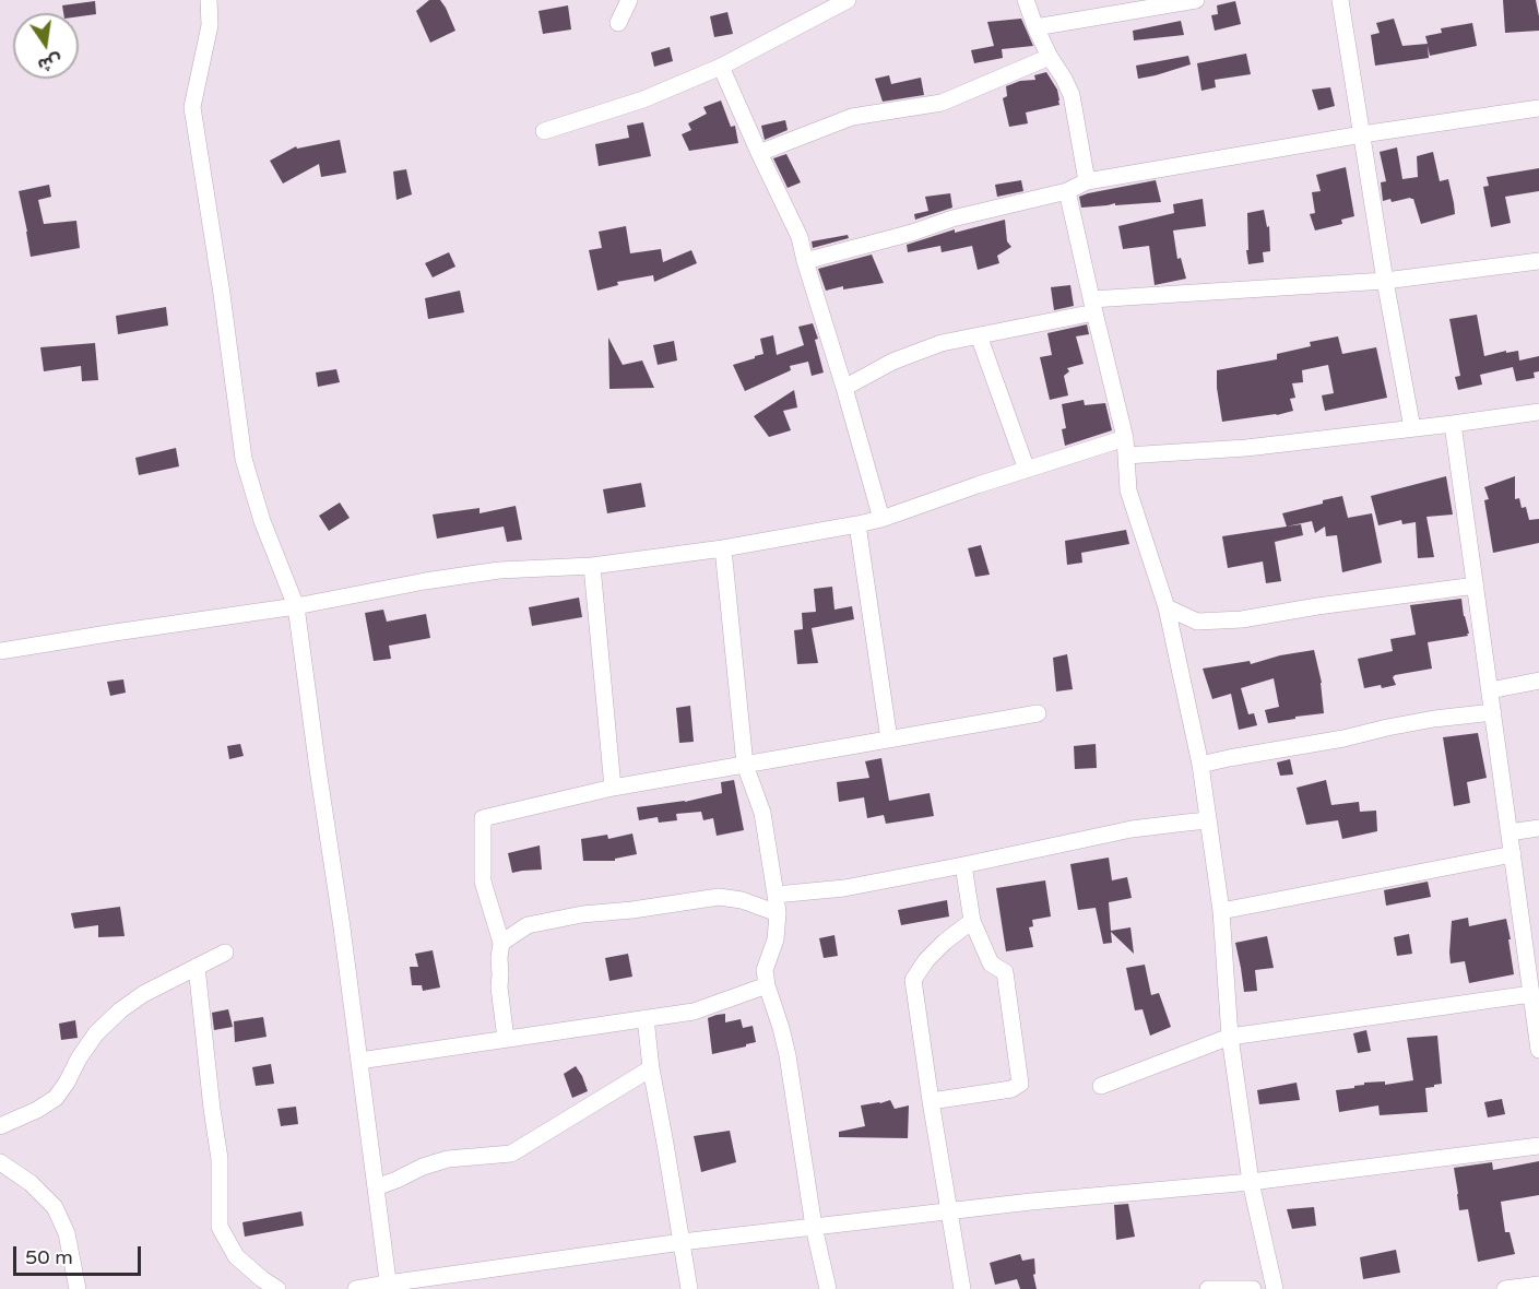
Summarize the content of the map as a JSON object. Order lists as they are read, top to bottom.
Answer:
{
  "scale_bar": "50 m",
  "north": "bottom"
}
